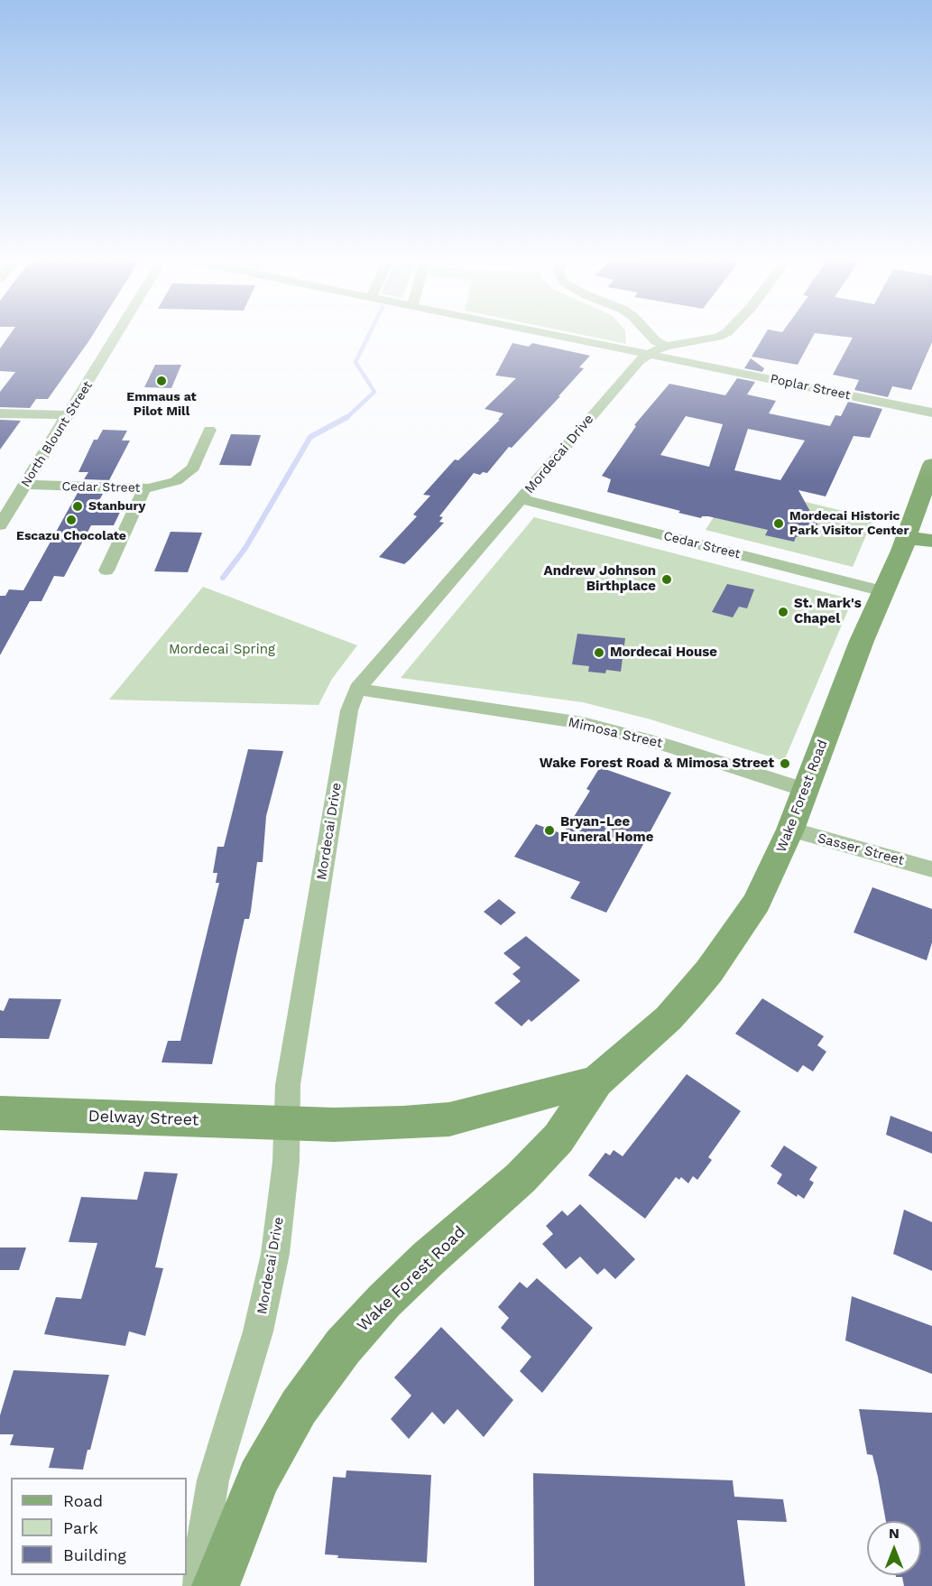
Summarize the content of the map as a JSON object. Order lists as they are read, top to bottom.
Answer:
{
  "streets": {
    "main road": ["Wake Forest Road", "Delway Street"],
    "street": [
      "Poplar Street",
      "North Blount Street",
      "Mordecai Drive",
      "Cedar Street",
      "Mimosa Street",
      "Sasser Street"
    ]
  },
  "crossings": [
    ["Poplar Street", "Mordecai Drive"],
    ["North Blount Street", "Cedar Street"],
    ["Mordecai Drive", "Cedar Street"],
    ["Mordecai Drive", "Mimosa Street"],
    ["Mordecai Drive", "Wake Forest Road"],
    ["Mordecai Drive", "Delway Street"],
    ["Cedar Street", "Wake Forest Road"],
    ["Mimosa Street", "Wake Forest Road"],
    ["Wake Forest Road", "Sasser Street"],
    ["Wake Forest Road", "Delway Street"]
  ],
  "parks": ["Mordecai Spring"],
  "places": [
    "Emmaus at Pilot Mill",
    "Stanbury",
    "Escazu Chocolate",
    "Mordecai Historic Park Visitor Center",
    "Andrew Johnson Birthplace",
    "St. Mark's Chapel",
    "Mordecai House",
    "Wake Forest Road & Mimosa Street",
    "Bryan-Lee Funeral Home"
  ],
  "legend": ["Road", "Park", "Building"],
  "north": "top"
}
